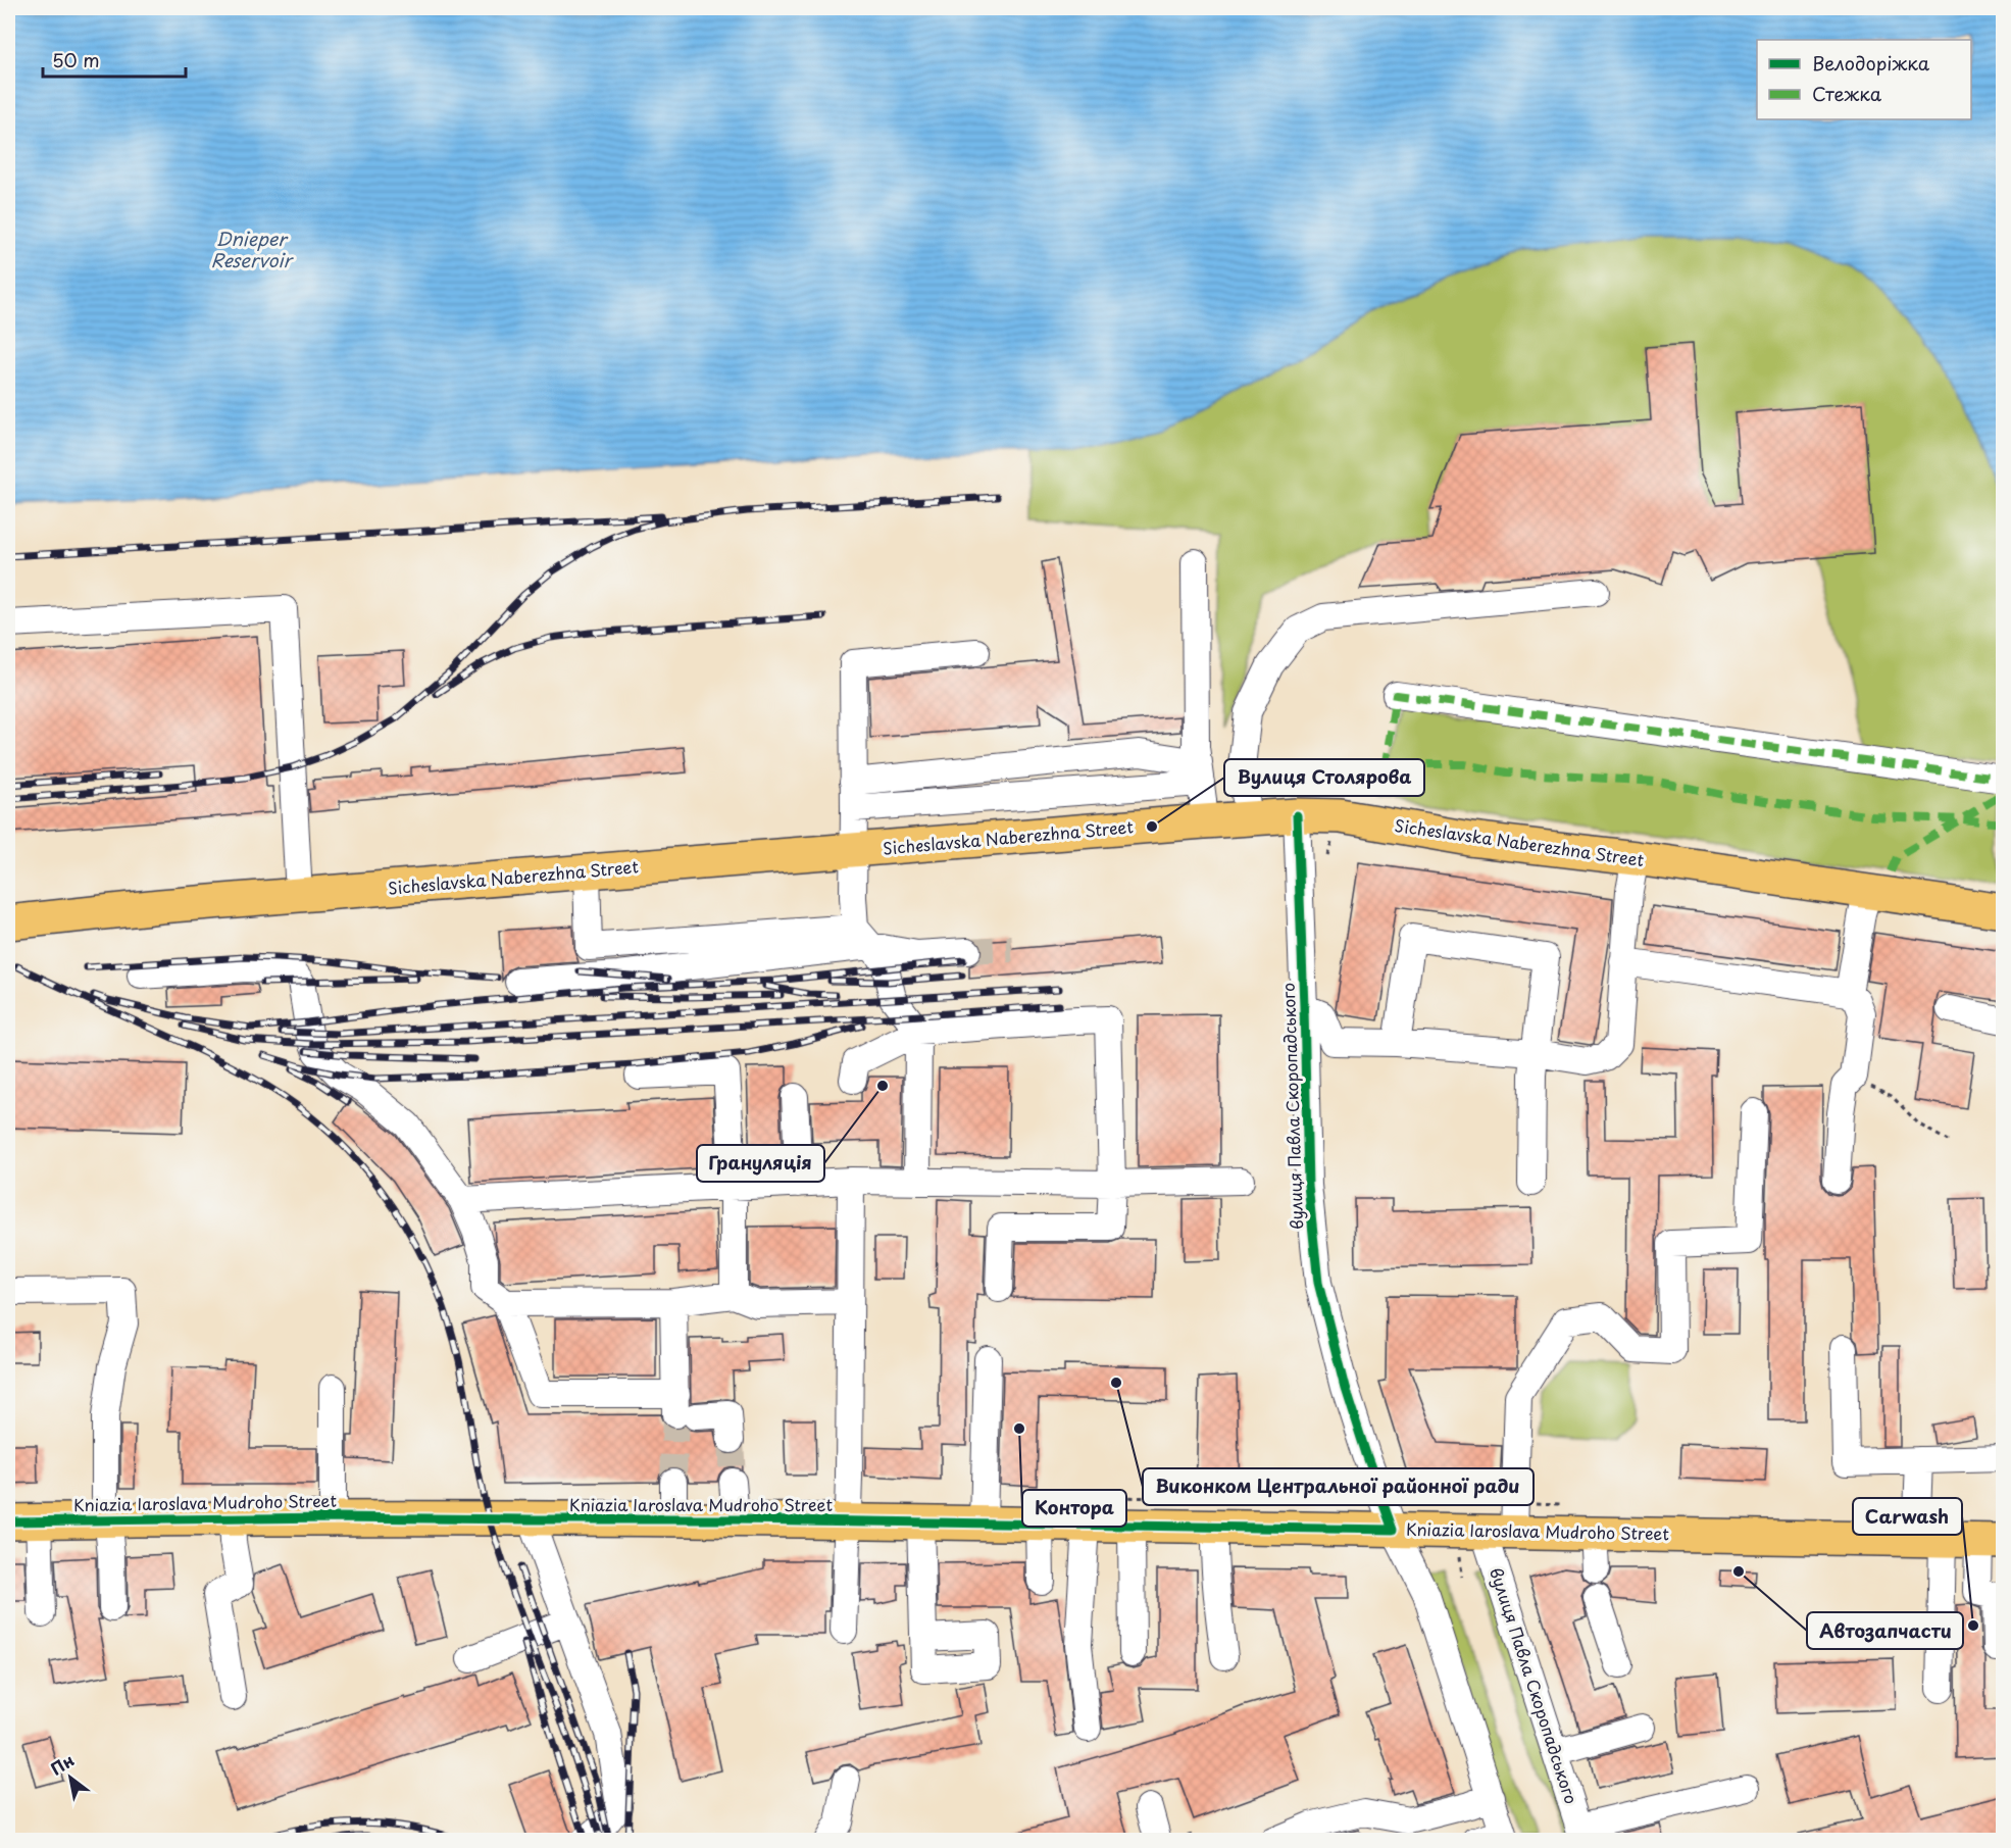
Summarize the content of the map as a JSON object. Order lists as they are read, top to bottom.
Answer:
{
  "streets": {
    "main road": ["Sicheslavska Naberezhna Street", "Kniazia Iaroslava Mudroho Street"],
    "street": ["вулиця Павла Скоропадського"]
  },
  "crossings": [
    ["Sicheslavska Naberezhna Street", "вулиця Павла Скоропадського"],
    ["вулиця Павла Скоропадського", "Kniazia Iaroslava Mudroho Street"]
  ],
  "water": ["Dnieper Reservoir"],
  "places": [
    "Вулиця Столярова",
    "Грануляція",
    "Виконком Центральної районної ради",
    "Контора",
    "Автозапчасти",
    "Сarwash"
  ],
  "legend": ["Велодоріжка", "Стежка"],
  "scale_bar": "50 m",
  "north": "top left"
}
